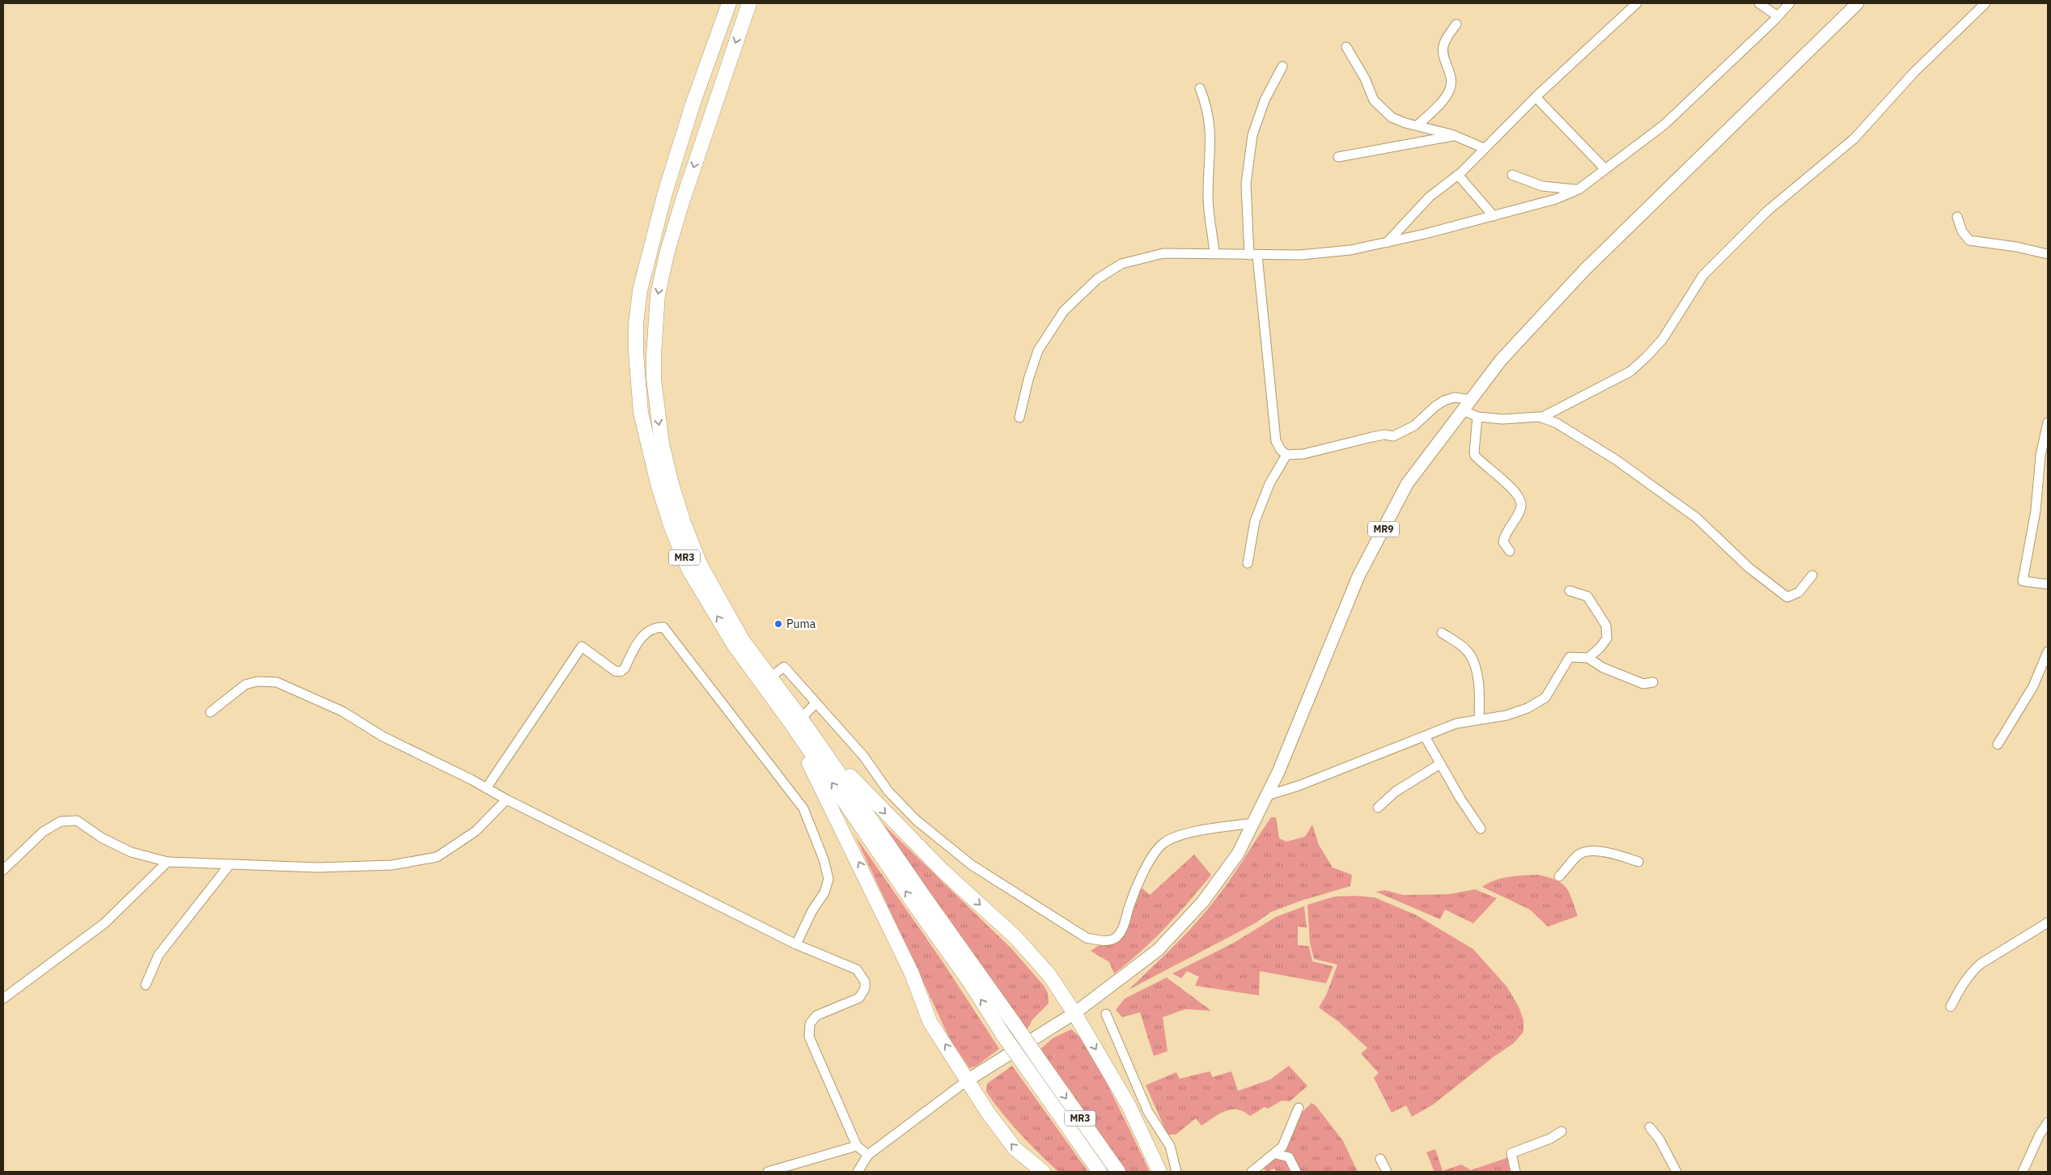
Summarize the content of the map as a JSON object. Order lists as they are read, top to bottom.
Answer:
{
  "streets": {
    "highway": ["MR3"],
    "main road": ["MR9"]
  },
  "places": ["Puma"]
}
